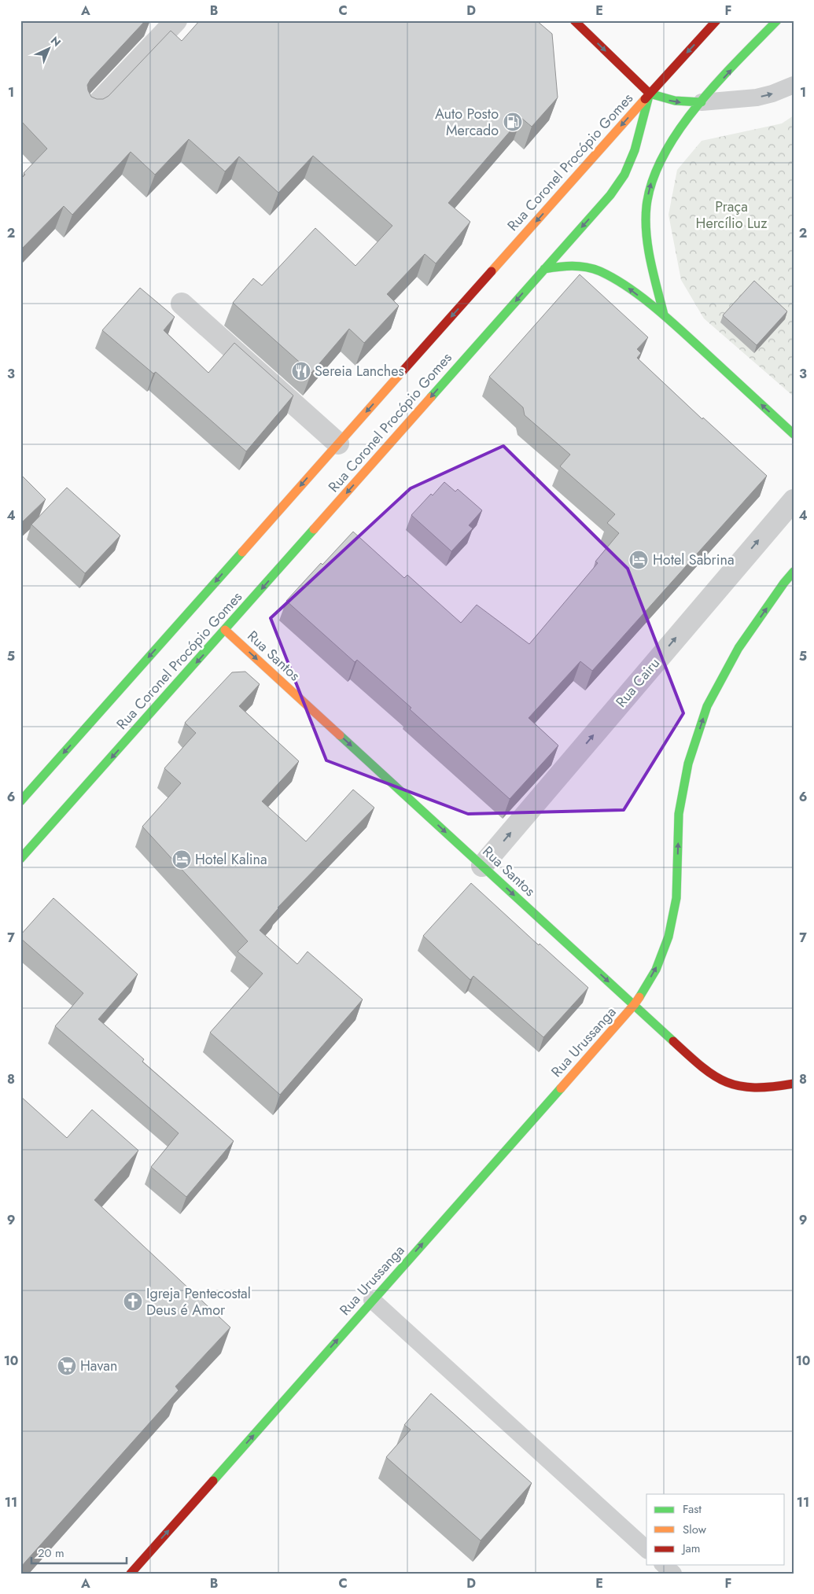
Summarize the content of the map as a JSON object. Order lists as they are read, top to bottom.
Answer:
{
  "streets": {
    "main road": ["Rua Coronel Procópio Gomes", "Rua Santos", "Rua Urussanga"],
    "street": ["Rua Cairu"]
  },
  "crossings": [
    ["Rua Coronel Procópio Gomes", "Rua Santos"],
    ["Rua Santos", "Rua Cairu"],
    ["Rua Santos", "Rua Urussanga"]
  ],
  "one_way": [
    "Rua Coronel Procópio Gomes",
    "Rua Santos",
    "Rua Cairu",
    "Rua Urussanga"
  ],
  "parks": ["Praça Hercílio Luz"],
  "places": {
    "fuel station": ["Auto Posto Mercado"],
    "restaurant": ["Sereia Lanches"],
    "hotel": ["Hotel Sabrina", "Hotel Kalina"],
    "church": ["Igreja Pentecostal Deus é Amor"],
    "supermarket": ["Havan"]
  },
  "legend": ["Fast", "Slow", "Jam"],
  "scale_bar": "20 m",
  "north": "top right",
  "grid": {
    "columns": [
      "A",
      "B",
      "C",
      "D",
      "E",
      "F"
    ],
    "rows": [
      "1",
      "2",
      "3",
      "4",
      "5",
      "6",
      "7",
      "8",
      "9",
      "10",
      "11"
    ]
  }
}
